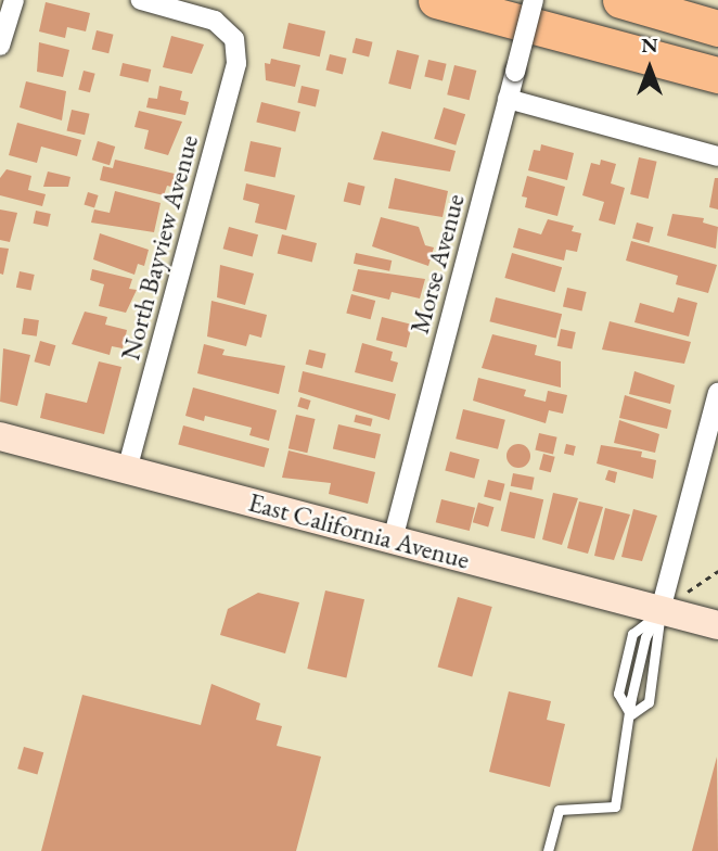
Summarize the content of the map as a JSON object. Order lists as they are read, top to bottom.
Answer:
{
  "streets": {
    "street": ["North Bayview Avenue", "Morse Avenue", "East California Avenue"]
  },
  "crossings": [
    ["North Bayview Avenue", "East California Avenue"],
    ["Morse Avenue", "East California Avenue"]
  ],
  "north": "top"
}
